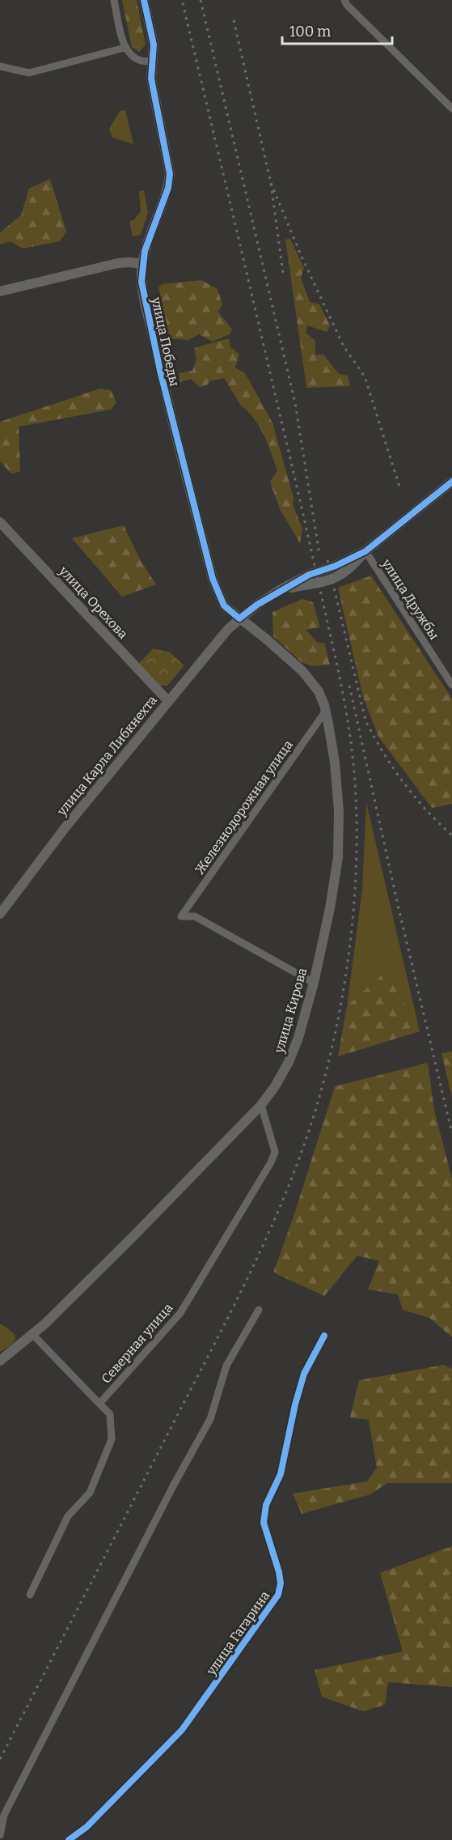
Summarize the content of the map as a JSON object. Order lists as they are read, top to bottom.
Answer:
{
  "streets": {
    "street": [
      "улица Победы",
      "улица Дружбы",
      "улица Орехова",
      "улица Карла Либкнехта",
      "Железнодорожная улица",
      "улица Кирова",
      "Северная улица",
      "улица Гагарина"
    ]
  },
  "crossings": [
    ["улица Победы", "улица Карла Либкнехта"],
    ["улица Победы", "улица Кирова"],
    ["улица Дружбы", "улица Карла Либкнехта"],
    ["улица Орехова", "улица Карла Либкнехта"],
    ["улица Карла Либкнехта", "улица Кирова"],
    ["Железнодорожная улица", "улица Кирова"],
    ["улица Кирова", "Северная улица"]
  ],
  "scale_bar": "100 m"
}
